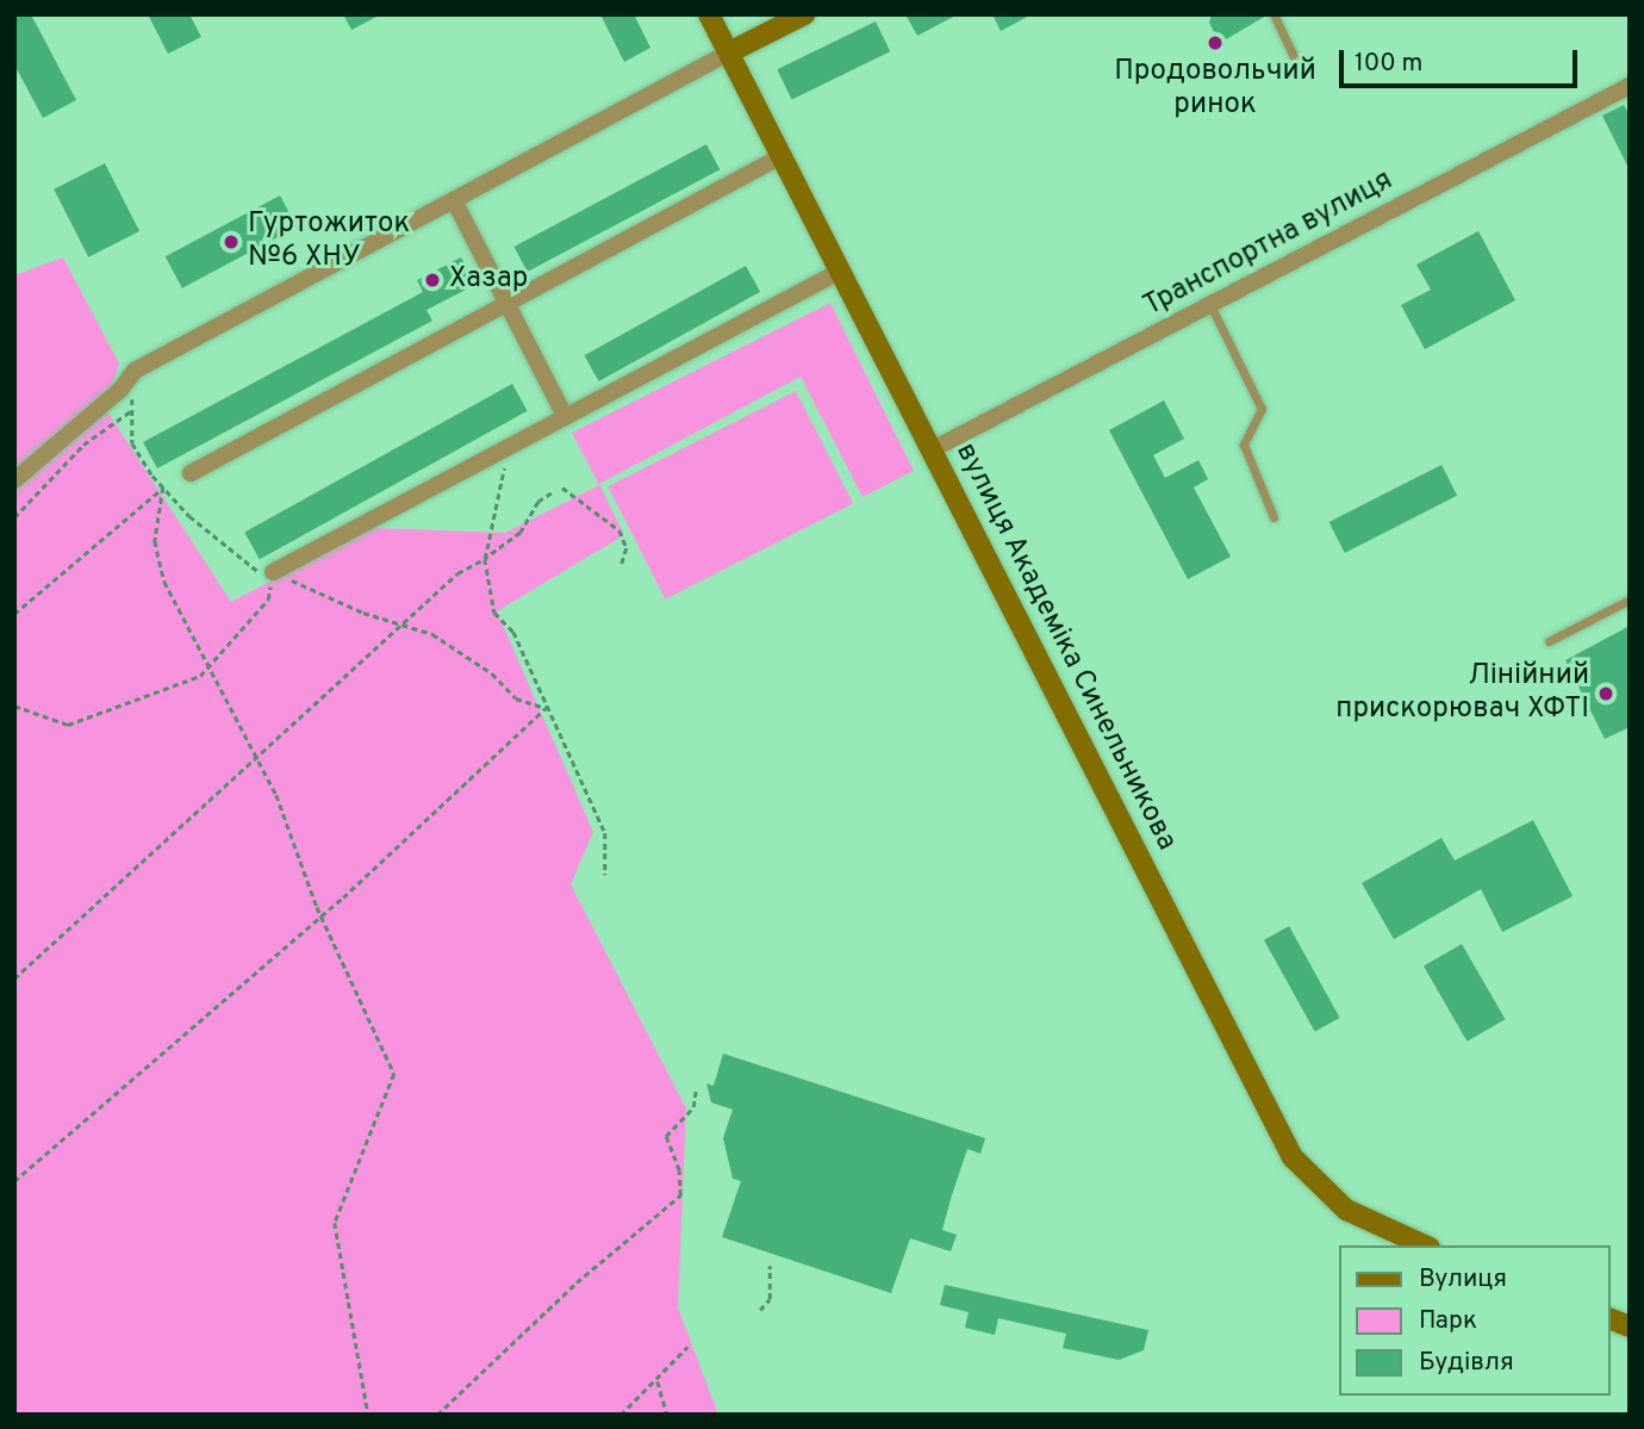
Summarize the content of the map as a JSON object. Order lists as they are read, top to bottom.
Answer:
{
  "streets": {
    "street": ["Транспортна вулиця", "вулиця Академіка Синельникова"]
  },
  "crossings": [
    ["Транспортна вулиця", "вулиця Академіка Синельникова"]
  ],
  "places": [
    "Продовольчий ринок",
    "Гуртожиток №6 ХНУ",
    "Хазар",
    "Лінійний прискорювач ХФТІ"
  ],
  "legend": ["Вулиця", "Парк", "Будівля"],
  "scale_bar": "100 m"
}
